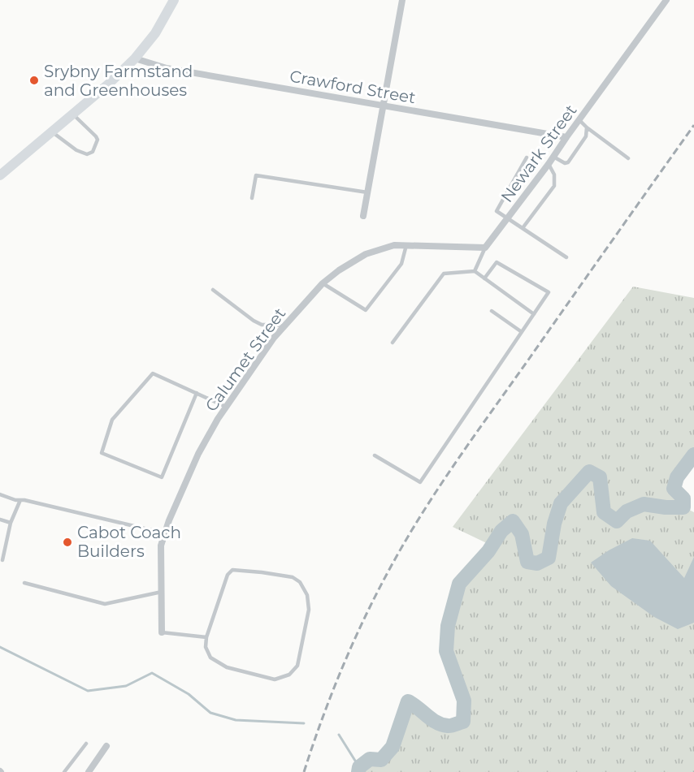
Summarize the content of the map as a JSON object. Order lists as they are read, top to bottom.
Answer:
{
  "streets": {
    "street": ["Crawford Street", "Newark Street", "Calumet Street"]
  },
  "crossings": [
    ["Crawford Street", "Newark Street"]
  ],
  "places": ["Srybny Farmstand and Greenhouses", "Cabot Coach Builders"]
}
